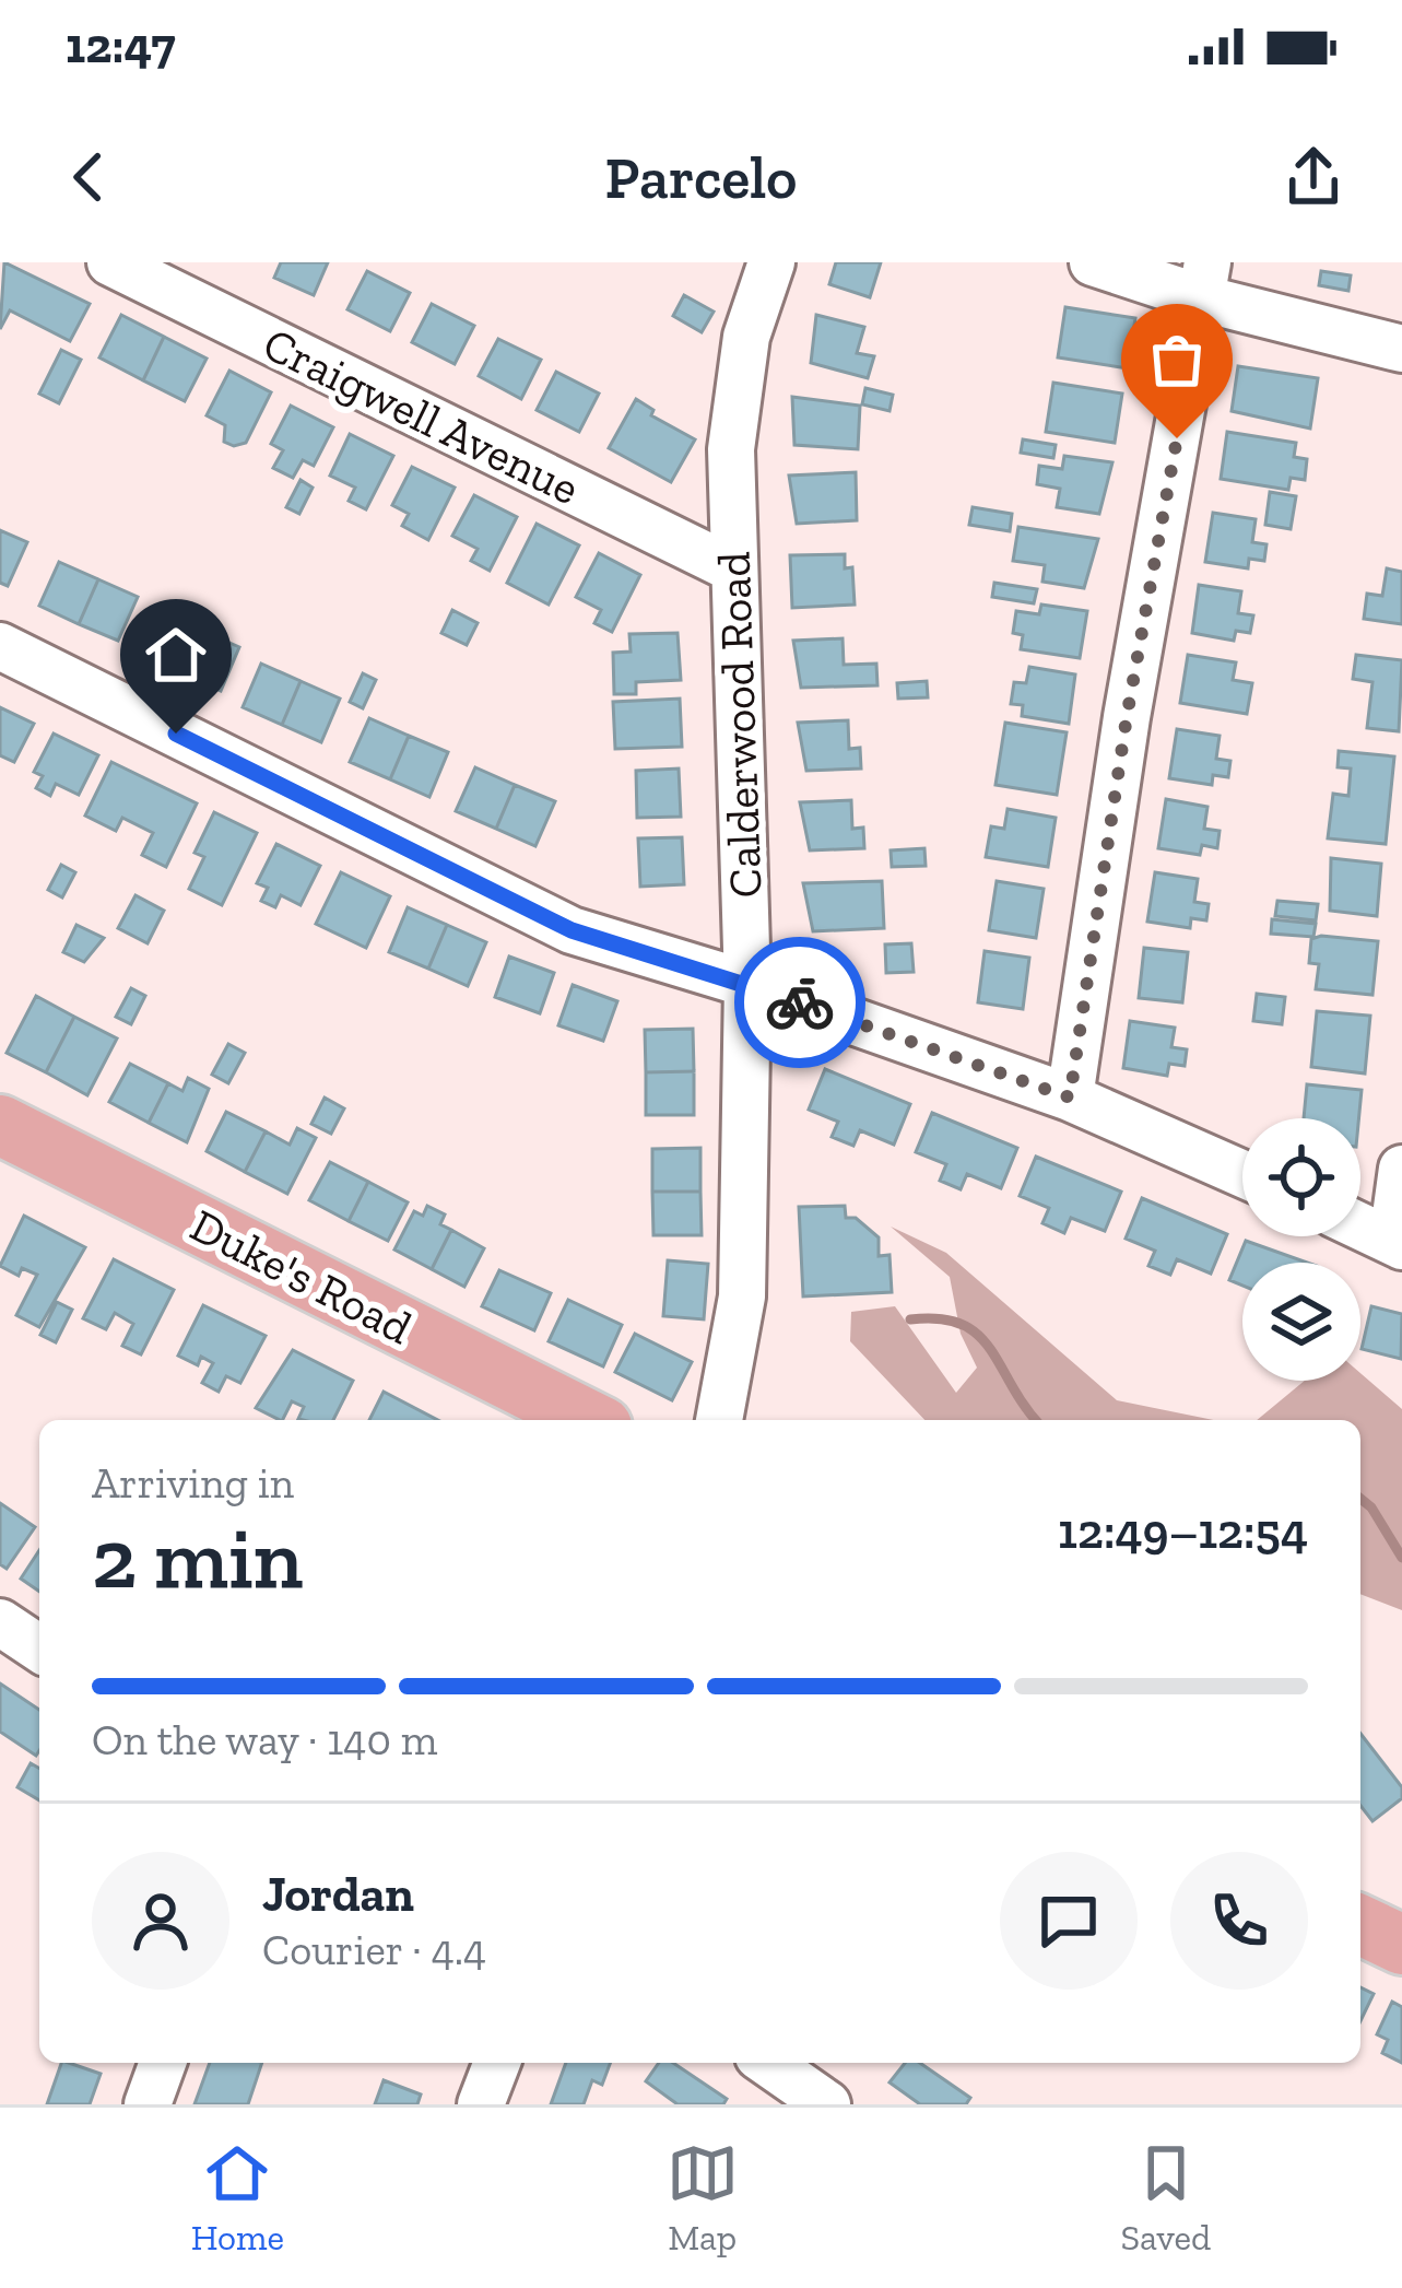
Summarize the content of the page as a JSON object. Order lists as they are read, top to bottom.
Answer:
{
  "streets": {
    "main road": ["Duke's Road"],
    "street": ["Craigwell Avenue", "Calderwood Road"]
  },
  "crossings": [
    ["Craigwell Avenue", "Calderwood Road"]
  ],
  "page": {
    "status": "12:47",
    "header": "Parcelo",
    "heading": ["2 min", "Arriving in", "12:49–12:54"],
    "panel": ["Jordan", "Courier · 4.4"],
    "bar": "On the way · 140 m",
    "tabs": ["Home", "Map", "Saved"]
  }
}
